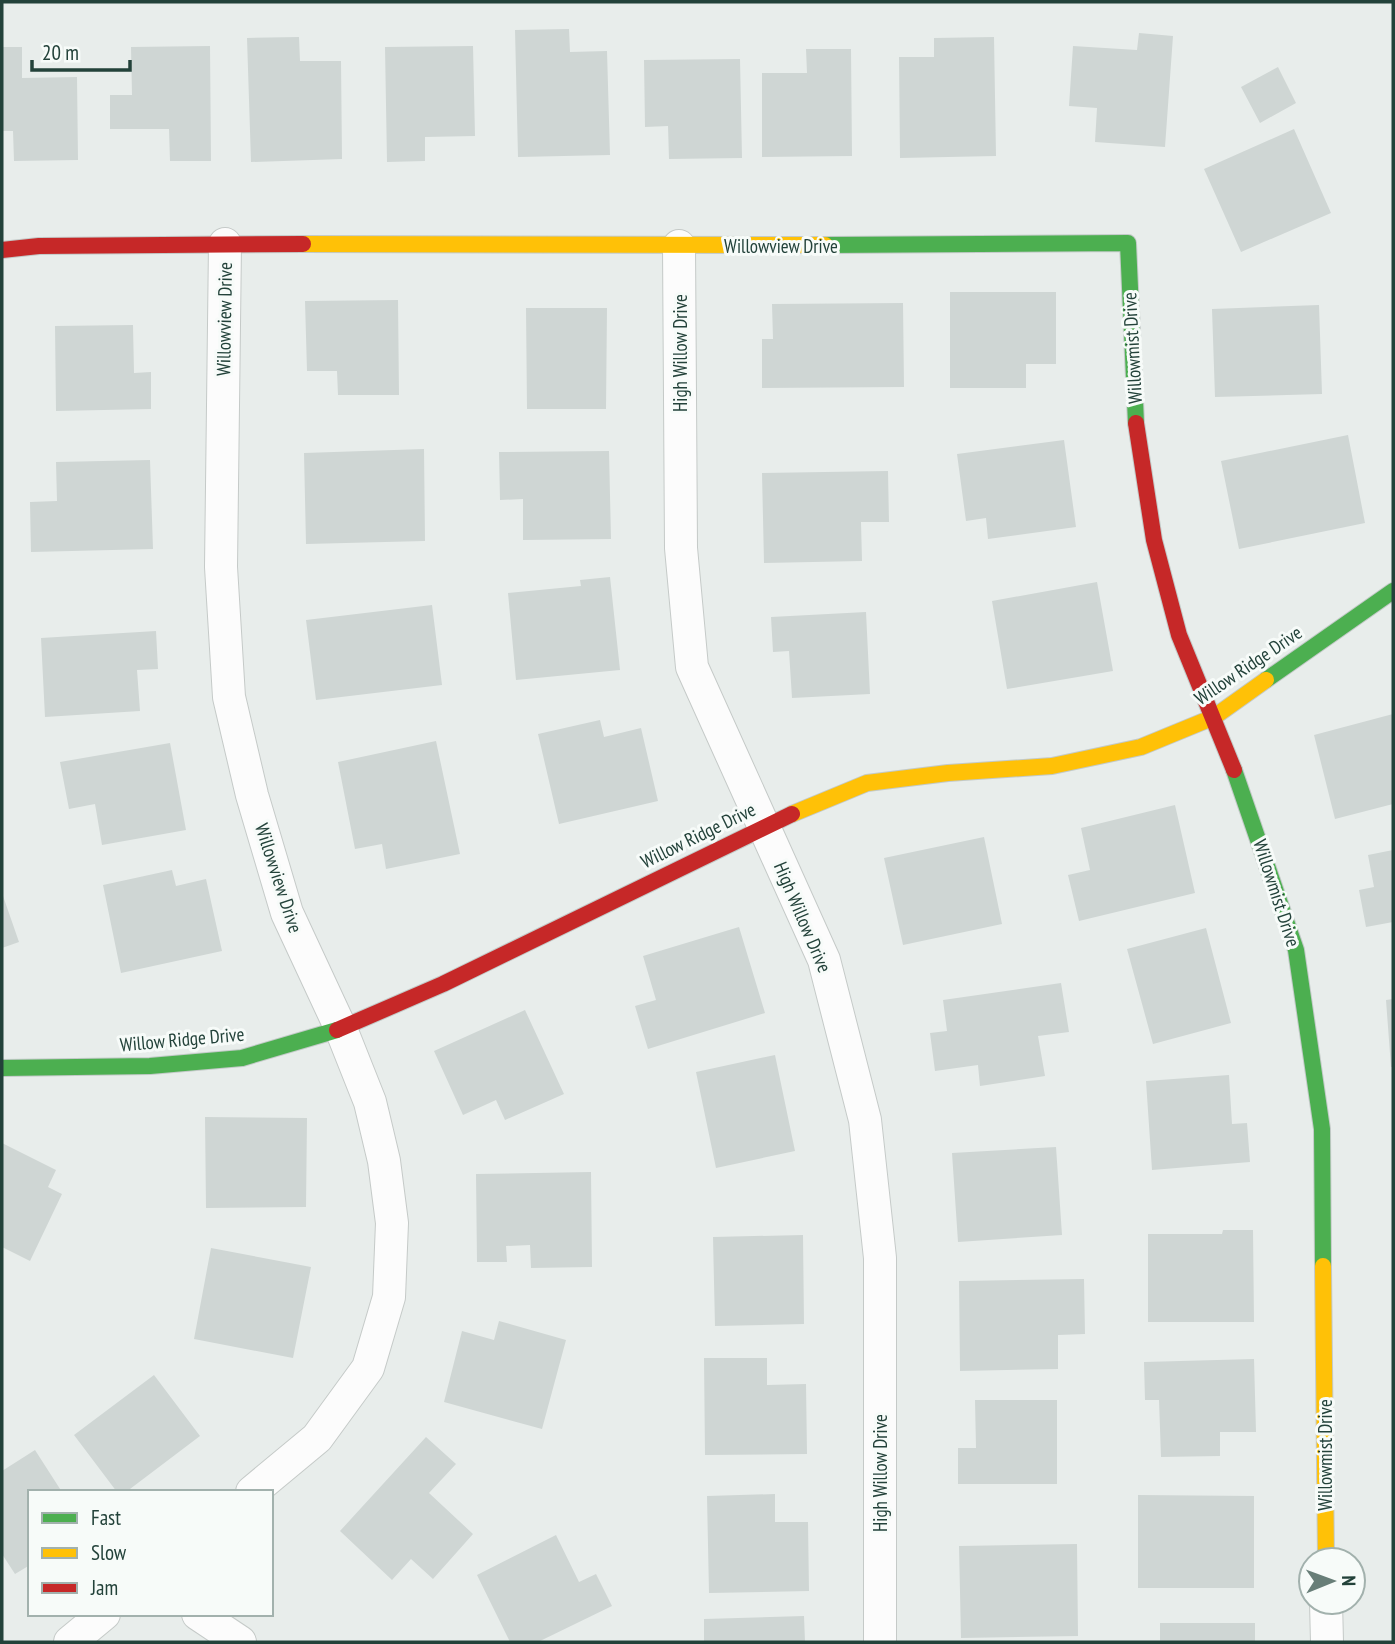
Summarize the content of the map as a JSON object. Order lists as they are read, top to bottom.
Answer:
{
  "streets": {
    "street": [
      "Willowview Drive",
      "Willowmist Drive",
      "High Willow Drive",
      "Willow Ridge Drive"
    ]
  },
  "crossings": [
    ["Willowview Drive", "Willowmist Drive"],
    ["Willowview Drive", "High Willow Drive"],
    ["Willowview Drive", "Willow Ridge Drive"],
    ["Willowmist Drive", "Willow Ridge Drive"],
    ["High Willow Drive", "Willow Ridge Drive"]
  ],
  "legend": ["Fast", "Slow", "Jam"],
  "scale_bar": "20 m",
  "north": "right"
}
